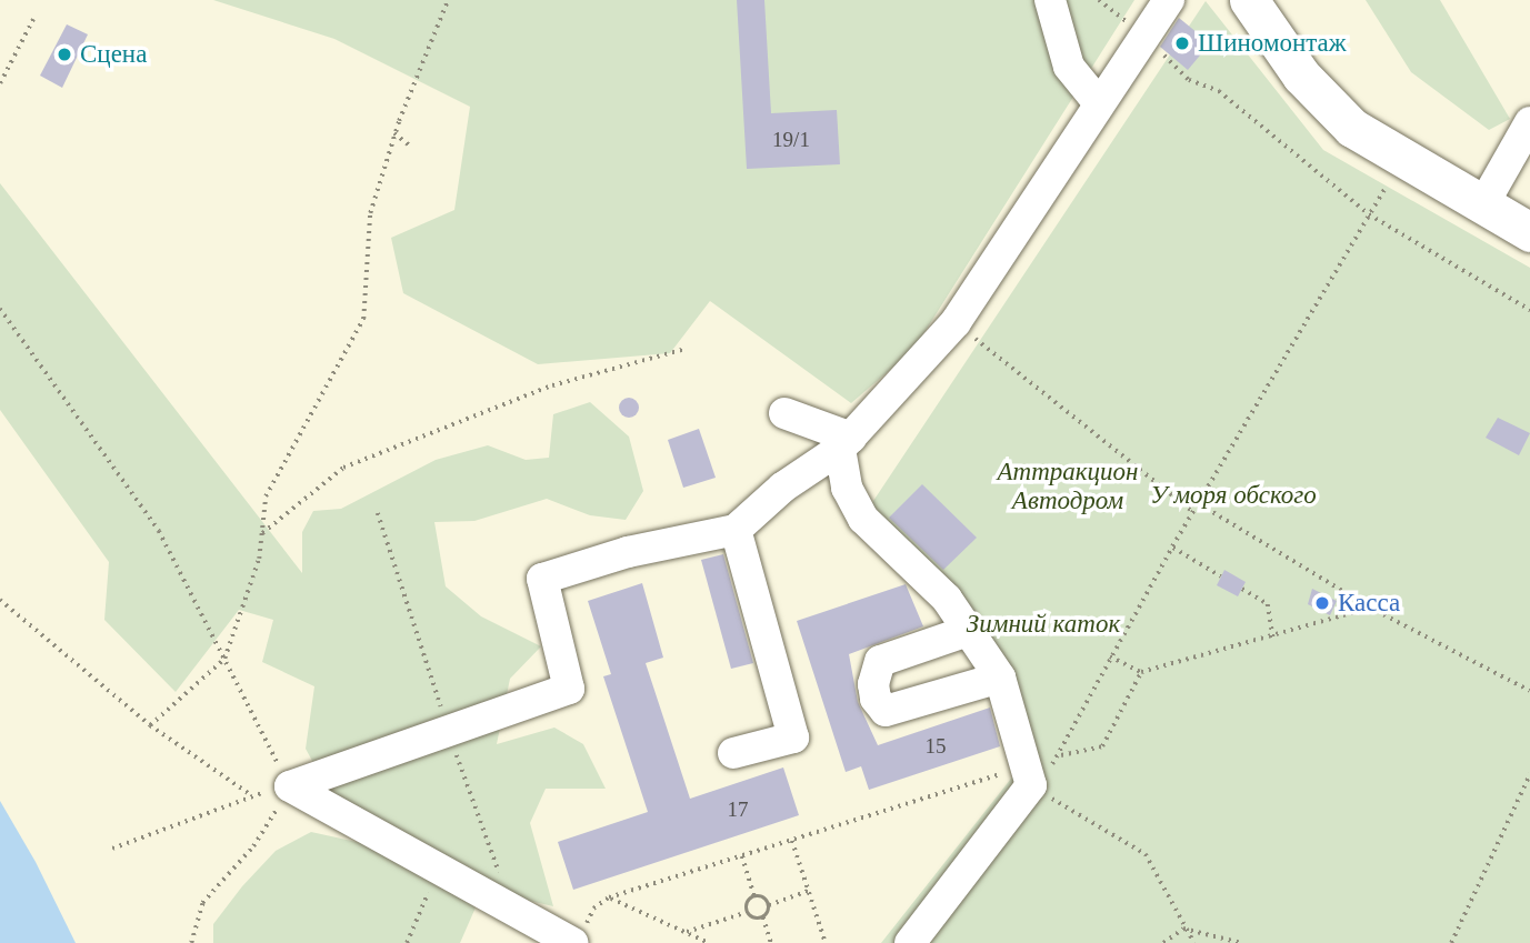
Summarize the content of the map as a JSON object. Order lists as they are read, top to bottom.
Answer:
{
  "parks": ["Аттракцион Автодром", "У моря обского", "Зимний каток"],
  "places": ["Шиномонтаж", "Сцена", "Касса"],
  "house_numbers": ["19/1", "15", "17"]
}
